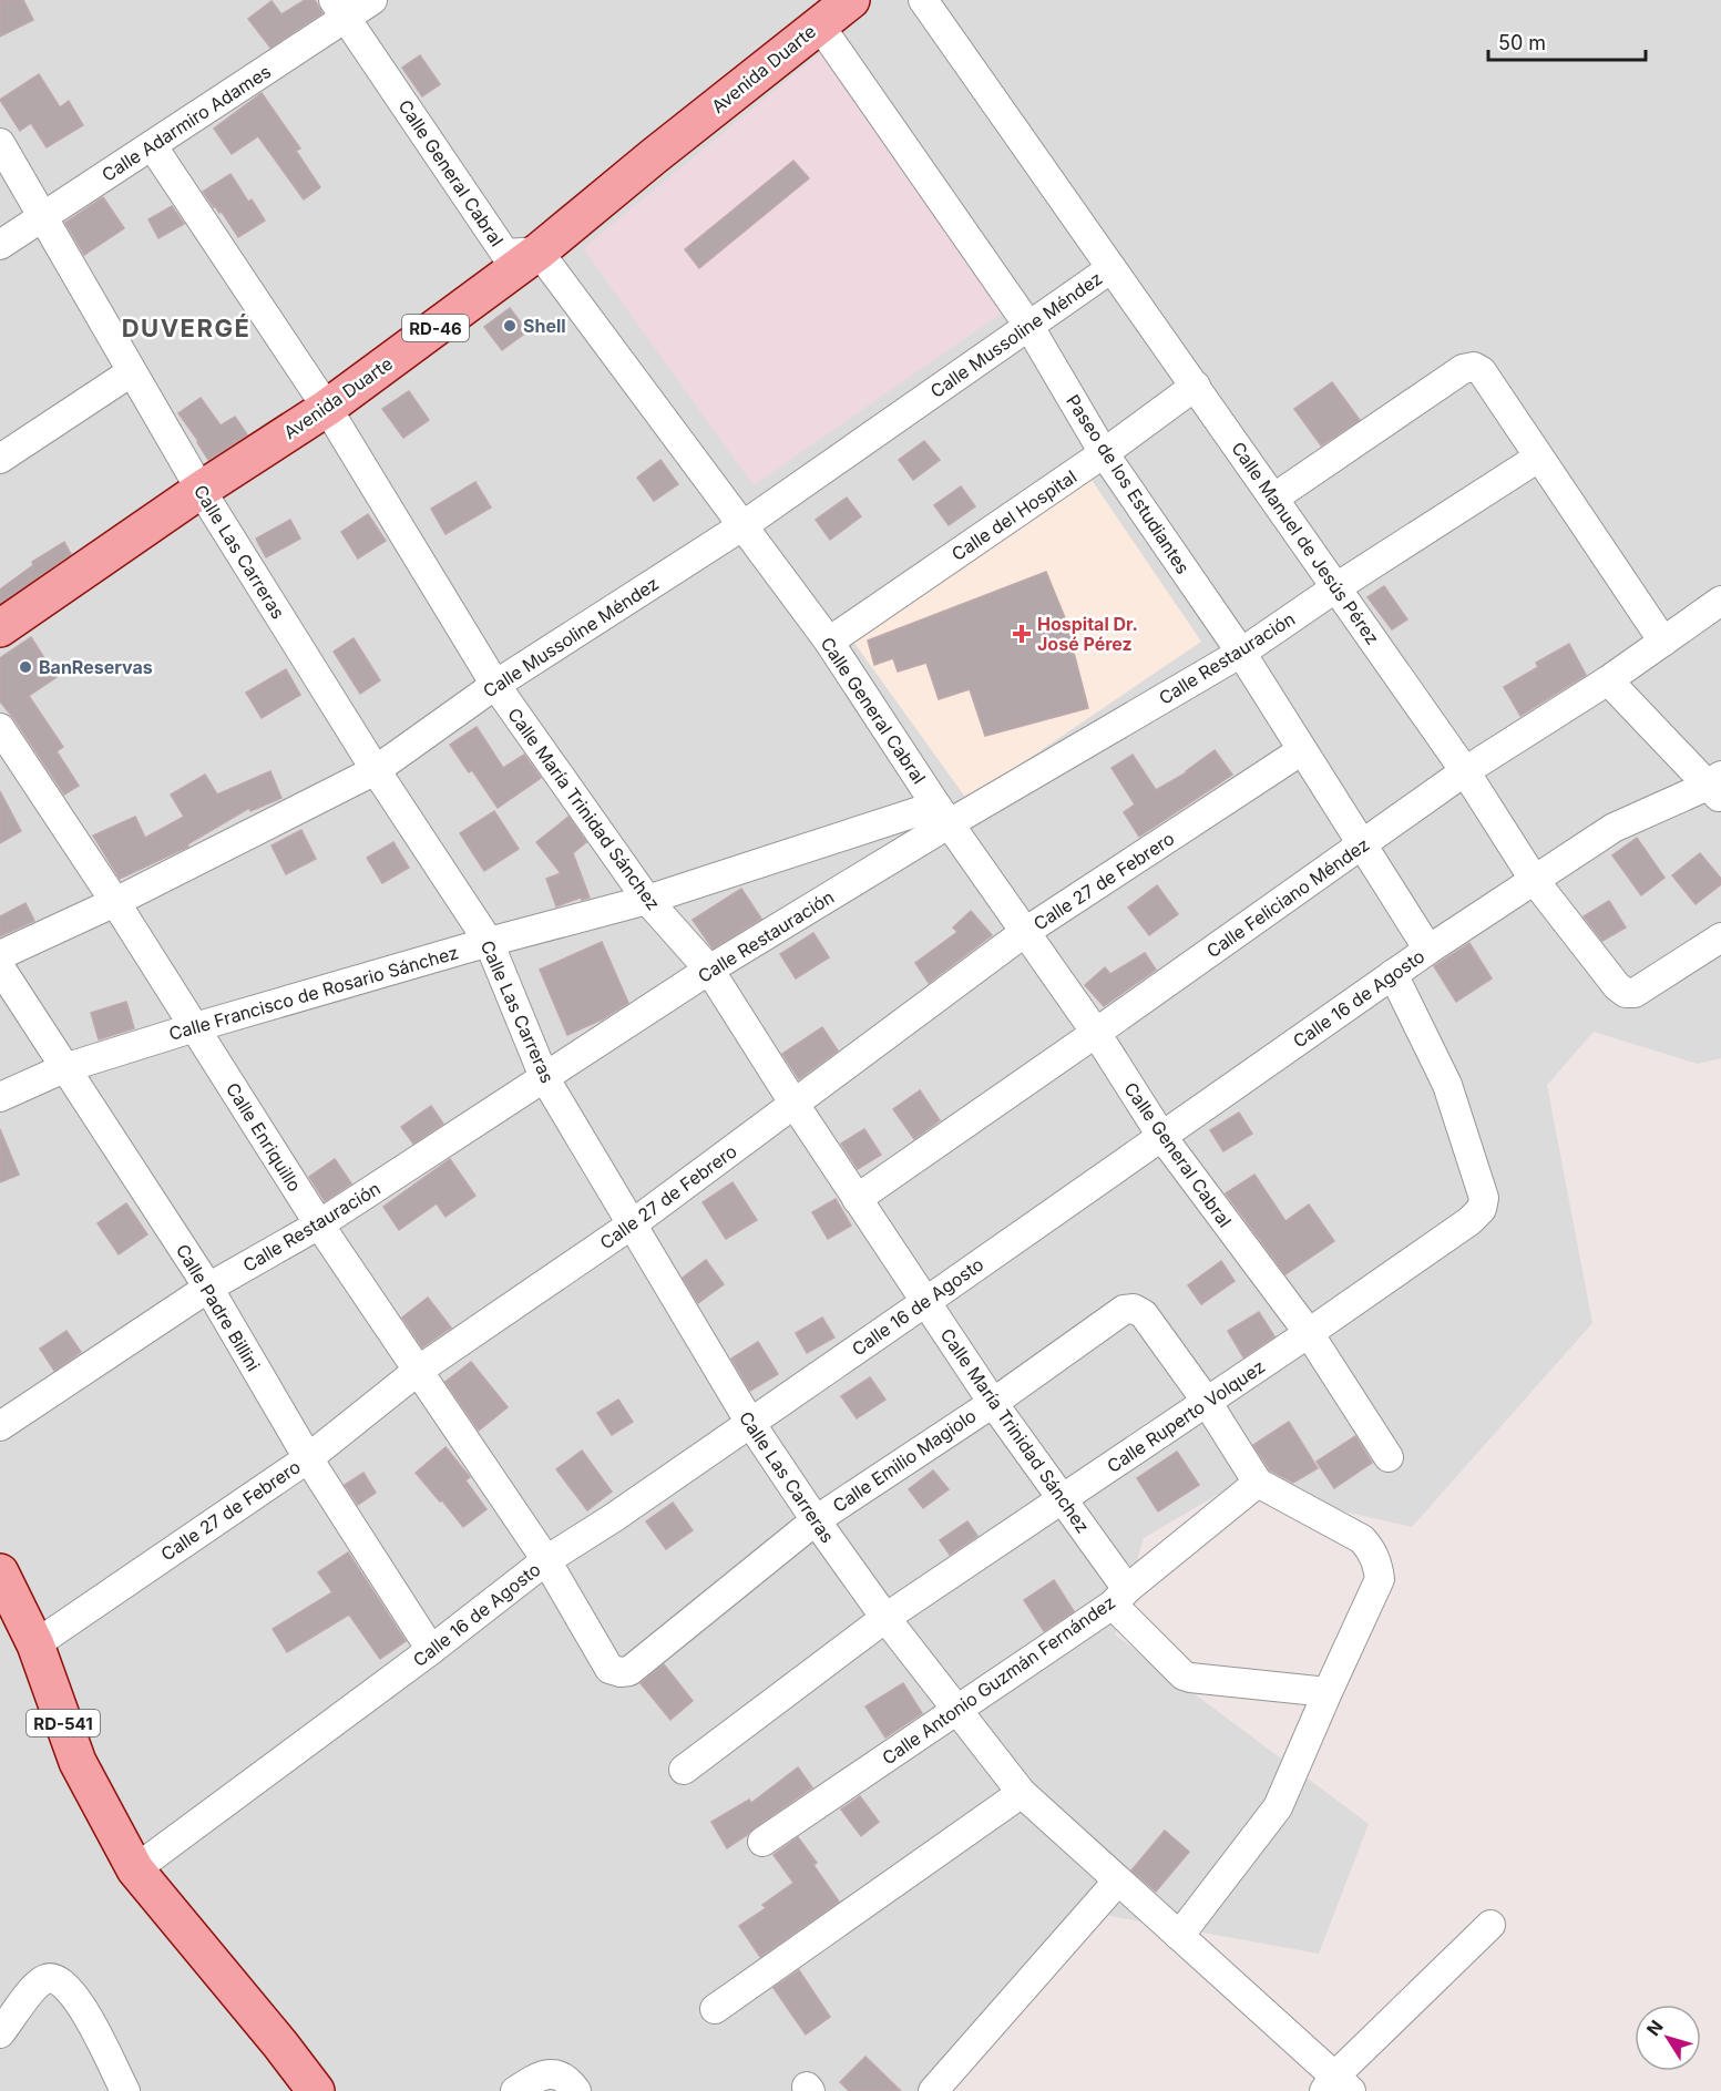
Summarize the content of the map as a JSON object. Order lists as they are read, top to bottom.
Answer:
{
  "streets": {
    "main road": ["Avenida Duarte", "RD-46", "RD-541"],
    "street": [
      "Calle Adarmiro Adames",
      "Calle General Cabral",
      "Calle Mussoline Méndez",
      "Paseo de los Estudiantes",
      "Calle del Hospital",
      "Calle Manuel de Jesús Pérez",
      "Calle Las Carreras",
      "Calle Restauración",
      "Calle María Trinidad Sánchez",
      "Calle 27 de Febrero",
      "Calle Feliciano Méndez",
      "Calle Francisco de Rosario Sánchez",
      "Calle 16 de Agosto",
      "Calle Enriquillo",
      "Calle Padre Billini",
      "Calle Ruperto Volquez",
      "Calle Emilio Magiolo",
      "Calle Antonio Guzmán Fernández"
    ]
  },
  "crossings": [
    ["Avenida Duarte", "Calle General Cabral"],
    ["Avenida Duarte", "Paseo de los Estudiantes"],
    ["Avenida Duarte", "Calle Las Carreras"],
    ["Avenida Duarte", "Calle María Trinidad Sánchez"],
    ["Calle Adarmiro Adames", "Calle General Cabral"],
    ["Calle Adarmiro Adames", "Calle Las Carreras"],
    ["Calle Adarmiro Adames", "Calle María Trinidad Sánchez"],
    ["Calle General Cabral", "Calle Mussoline Méndez"],
    ["Calle General Cabral", "Calle del Hospital"],
    ["Calle General Cabral", "Calle Restauración"],
    ["Calle General Cabral", "Calle 27 de Febrero"],
    ["Calle General Cabral", "Calle Feliciano Méndez"],
    ["Calle General Cabral", "Calle Francisco de Rosario Sánchez"],
    ["Calle General Cabral", "Calle 16 de Agosto"],
    ["Calle General Cabral", "Calle Ruperto Volquez"],
    ["Calle Mussoline Méndez", "Paseo de los Estudiantes"],
    ["Calle Mussoline Méndez", "Calle Manuel de Jesús Pérez"],
    ["Calle Mussoline Méndez", "Calle Las Carreras"],
    ["Calle Mussoline Méndez", "Calle María Trinidad Sánchez"],
    ["Calle Mussoline Méndez", "Calle Enriquillo"],
    ["Paseo de los Estudiantes", "Calle del Hospital"],
    ["Paseo de los Estudiantes", "Calle Restauración"],
    ["Paseo de los Estudiantes", "Calle 27 de Febrero"],
    ["Paseo de los Estudiantes", "Calle Feliciano Méndez"],
    ["Paseo de los Estudiantes", "Calle 16 de Agosto"],
    ["Calle del Hospital", "Calle Manuel de Jesús Pérez"],
    ["Calle Manuel de Jesús Pérez", "Calle Restauración"],
    ["Calle Manuel de Jesús Pérez", "Calle Feliciano Méndez"],
    ["Calle Manuel de Jesús Pérez", "Calle 16 de Agosto"],
    ["Calle Las Carreras", "Calle Restauración"],
    ["Calle Las Carreras", "Calle 27 de Febrero"],
    ["Calle Las Carreras", "Calle Francisco de Rosario Sánchez"],
    ["Calle Las Carreras", "Calle 16 de Agosto"],
    ["Calle Las Carreras", "Calle Ruperto Volquez"],
    ["Calle Las Carreras", "Calle Emilio Magiolo"],
    ["Calle Las Carreras", "Calle Antonio Guzmán Fernández"],
    ["Calle Restauración", "Calle María Trinidad Sánchez"],
    ["Calle Restauración", "Calle Francisco de Rosario Sánchez"],
    ["Calle Restauración", "Calle Enriquillo"],
    ["Calle Restauración", "Calle Padre Billini"],
    ["Calle María Trinidad Sánchez", "Calle 27 de Febrero"],
    ["Calle María Trinidad Sánchez", "Calle Feliciano Méndez"],
    ["Calle María Trinidad Sánchez", "Calle Francisco de Rosario Sánchez"],
    ["Calle María Trinidad Sánchez", "Calle 16 de Agosto"],
    ["Calle María Trinidad Sánchez", "Calle Ruperto Volquez"],
    ["Calle María Trinidad Sánchez", "Calle Emilio Magiolo"],
    ["Calle María Trinidad Sánchez", "Calle Antonio Guzmán Fernández"],
    ["Calle 27 de Febrero", "Calle Enriquillo"],
    ["Calle 27 de Febrero", "Calle Padre Billini"],
    ["Calle 27 de Febrero", "RD-541"],
    ["Calle Francisco de Rosario Sánchez", "Calle Enriquillo"],
    ["Calle Francisco de Rosario Sánchez", "Calle Padre Billini"],
    ["Calle 16 de Agosto", "Calle Enriquillo"],
    ["Calle 16 de Agosto", "Calle Padre Billini"],
    ["Calle 16 de Agosto", "Calle Ruperto Volquez"],
    ["Calle 16 de Agosto", "RD-541"],
    ["Calle Enriquillo", "Calle Emilio Magiolo"],
    ["Calle Ruperto Volquez", "Calle Emilio Magiolo"]
  ],
  "districts": ["DUVERGÉ"],
  "places": {
    "other": ["Shell", "BanReservas"],
    "health": ["Hospital Dr. José Pérez"]
  },
  "scale_bar": "50 m",
  "north": "top left"
}
